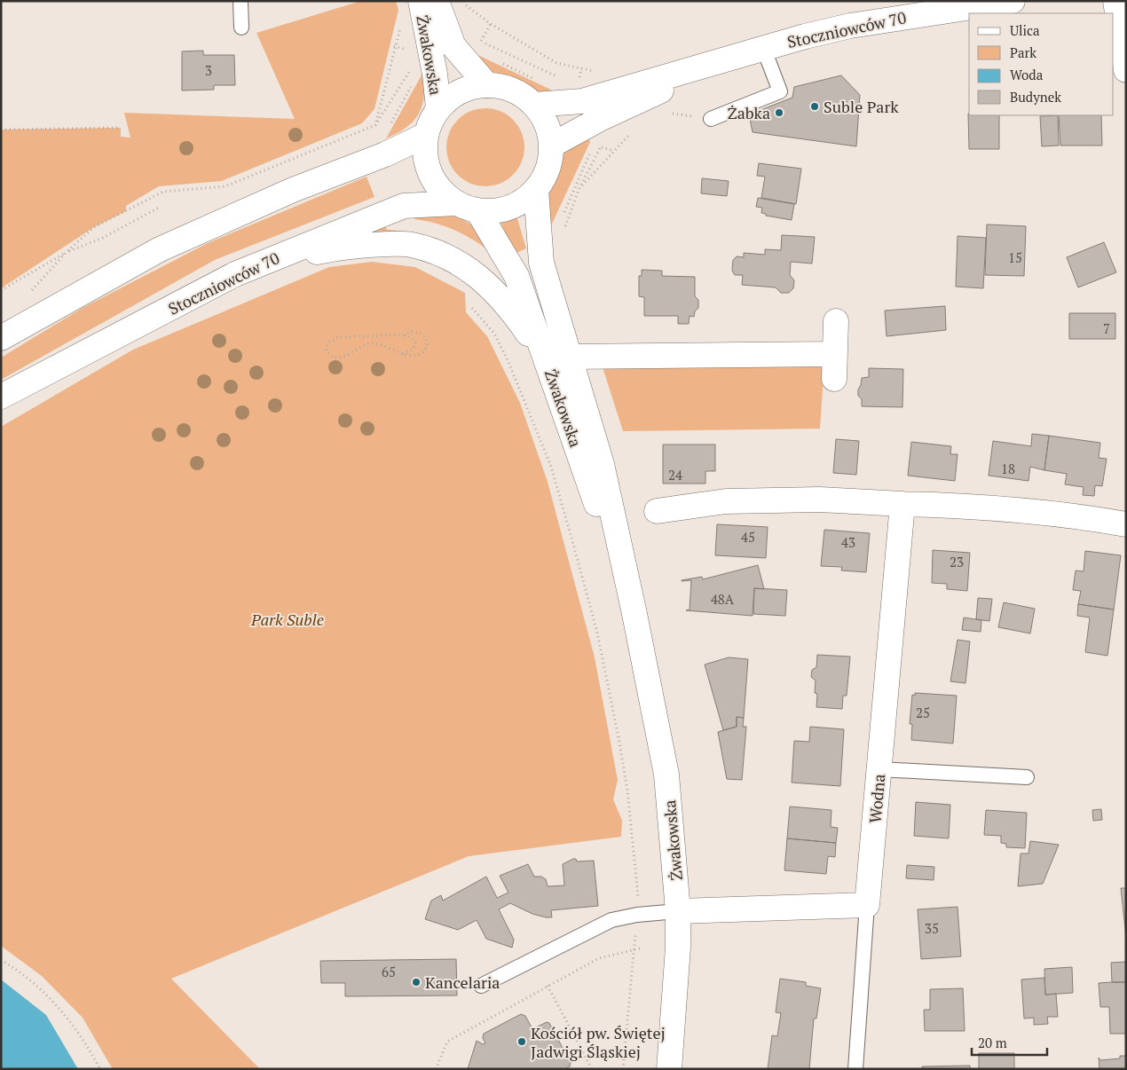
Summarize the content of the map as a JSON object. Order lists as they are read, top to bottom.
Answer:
{
  "streets": {
    "street": ["Stoczniowców 70", "Żwakowska", "Wodna"]
  },
  "crossings": [
    ["Stoczniowców 70", "Żwakowska"]
  ],
  "parks": ["Park Suble"],
  "places": [
    "Suble Park",
    "Żabka",
    "Kancelaria",
    "Kościół pw. Świętej Jadwigi Śląskiej"
  ],
  "house_numbers": [
    "3",
    "15",
    "7",
    "18",
    "24",
    "45",
    "43",
    "23",
    "48A",
    "25",
    "35",
    "65"
  ],
  "legend": [
    "Ulica",
    "Park",
    "Woda",
    "Budynek"
  ],
  "scale_bar": "20 m"
}
